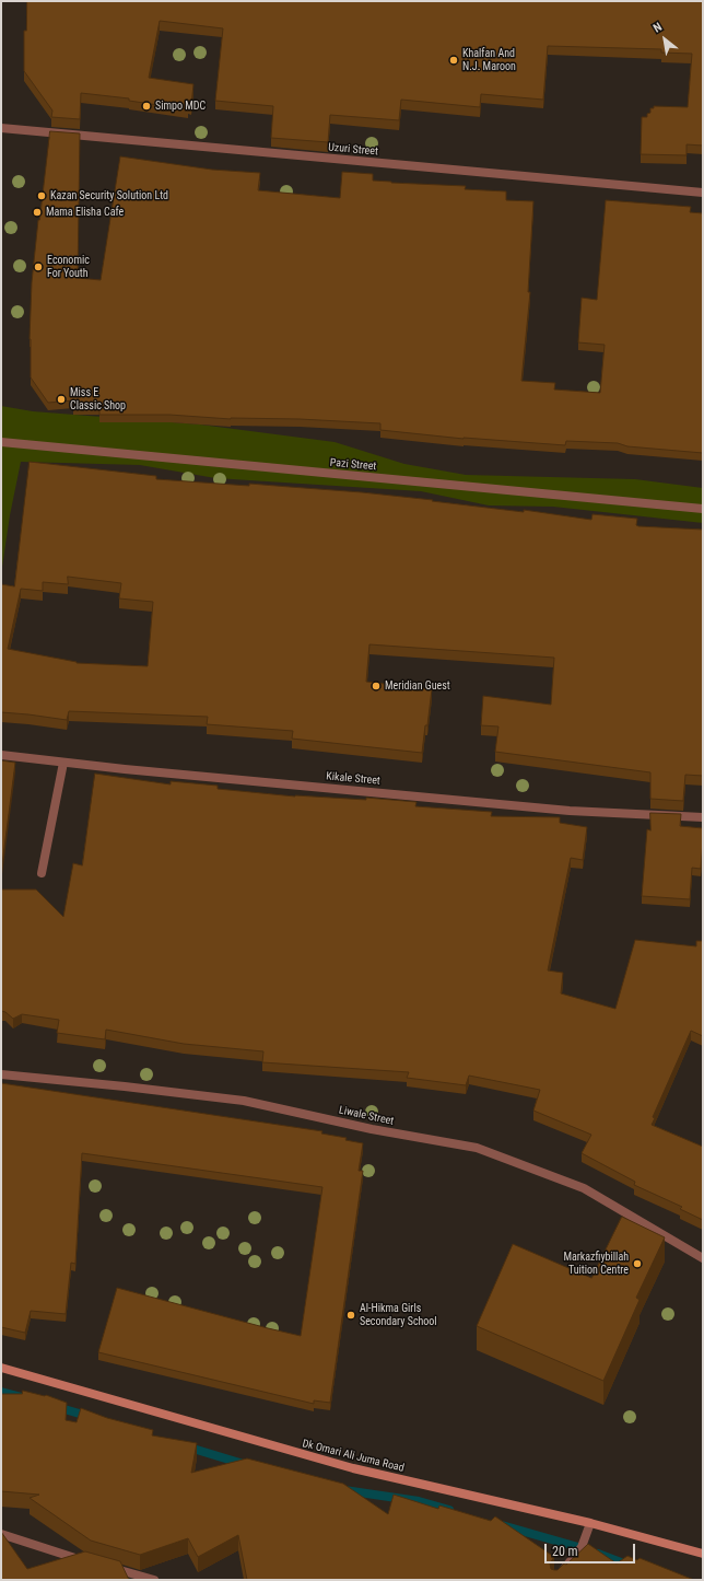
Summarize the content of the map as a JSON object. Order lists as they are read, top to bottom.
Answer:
{
  "streets": {
    "street": [
      "Uzuri Street",
      "Pazi Street",
      "Kikale Street",
      "Liwale Street",
      "Dk Omari Ali Juma Road"
    ]
  },
  "places": [
    "Khalfan And N.J. Maroon",
    "Simpo MDC",
    "Kazan Security Solution Ltd",
    "Mama Elisha Cafe",
    "Economic For Youth",
    "Miss E Classic Shop",
    "Meridian Guest",
    "Markazfiybillah Tuition Centre",
    "Al-Hikma Girls Secondary School"
  ],
  "scale_bar": "20 m",
  "north": "top left"
}
